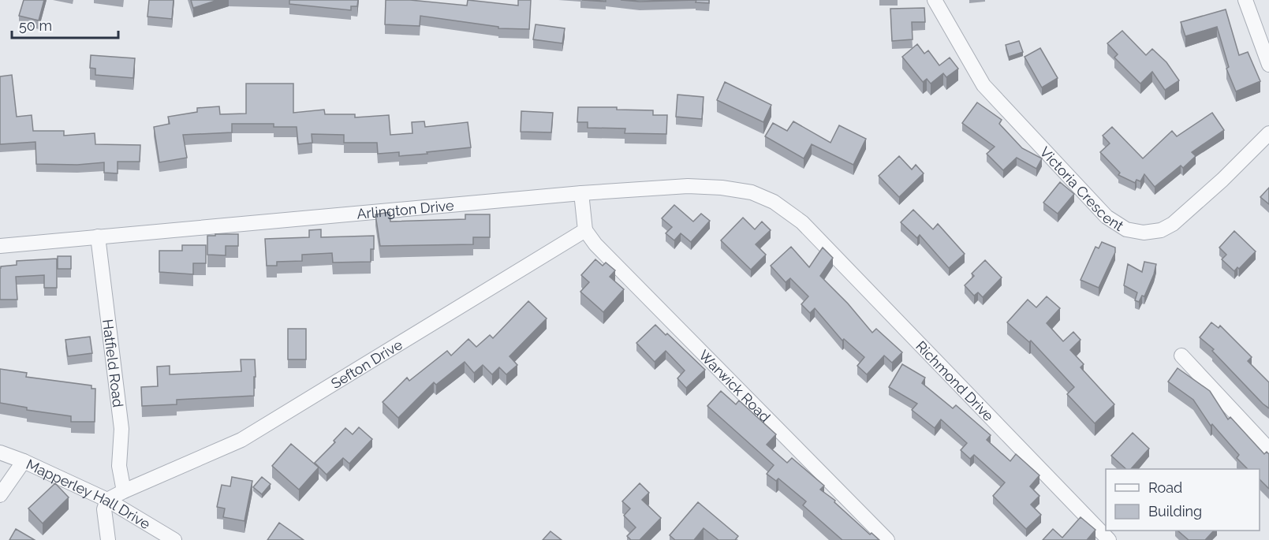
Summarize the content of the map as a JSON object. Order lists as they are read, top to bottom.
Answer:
{
  "streets": {
    "street": [
      "Victoria Crescent",
      "Arlington Drive",
      "Hatfield Road",
      "Sefton Drive",
      "Richmond Drive",
      "Warwick Road",
      "Mapperley Hall Drive"
    ]
  },
  "crossings": [
    ["Arlington Drive", "Hatfield Road"],
    ["Arlington Drive", "Richmond Drive"],
    ["Hatfield Road", "Sefton Drive"],
    ["Sefton Drive", "Warwick Road"],
    ["Sefton Drive", "Mapperley Hall Drive"]
  ],
  "legend": ["Road", "Building"],
  "scale_bar": "50 m"
}
